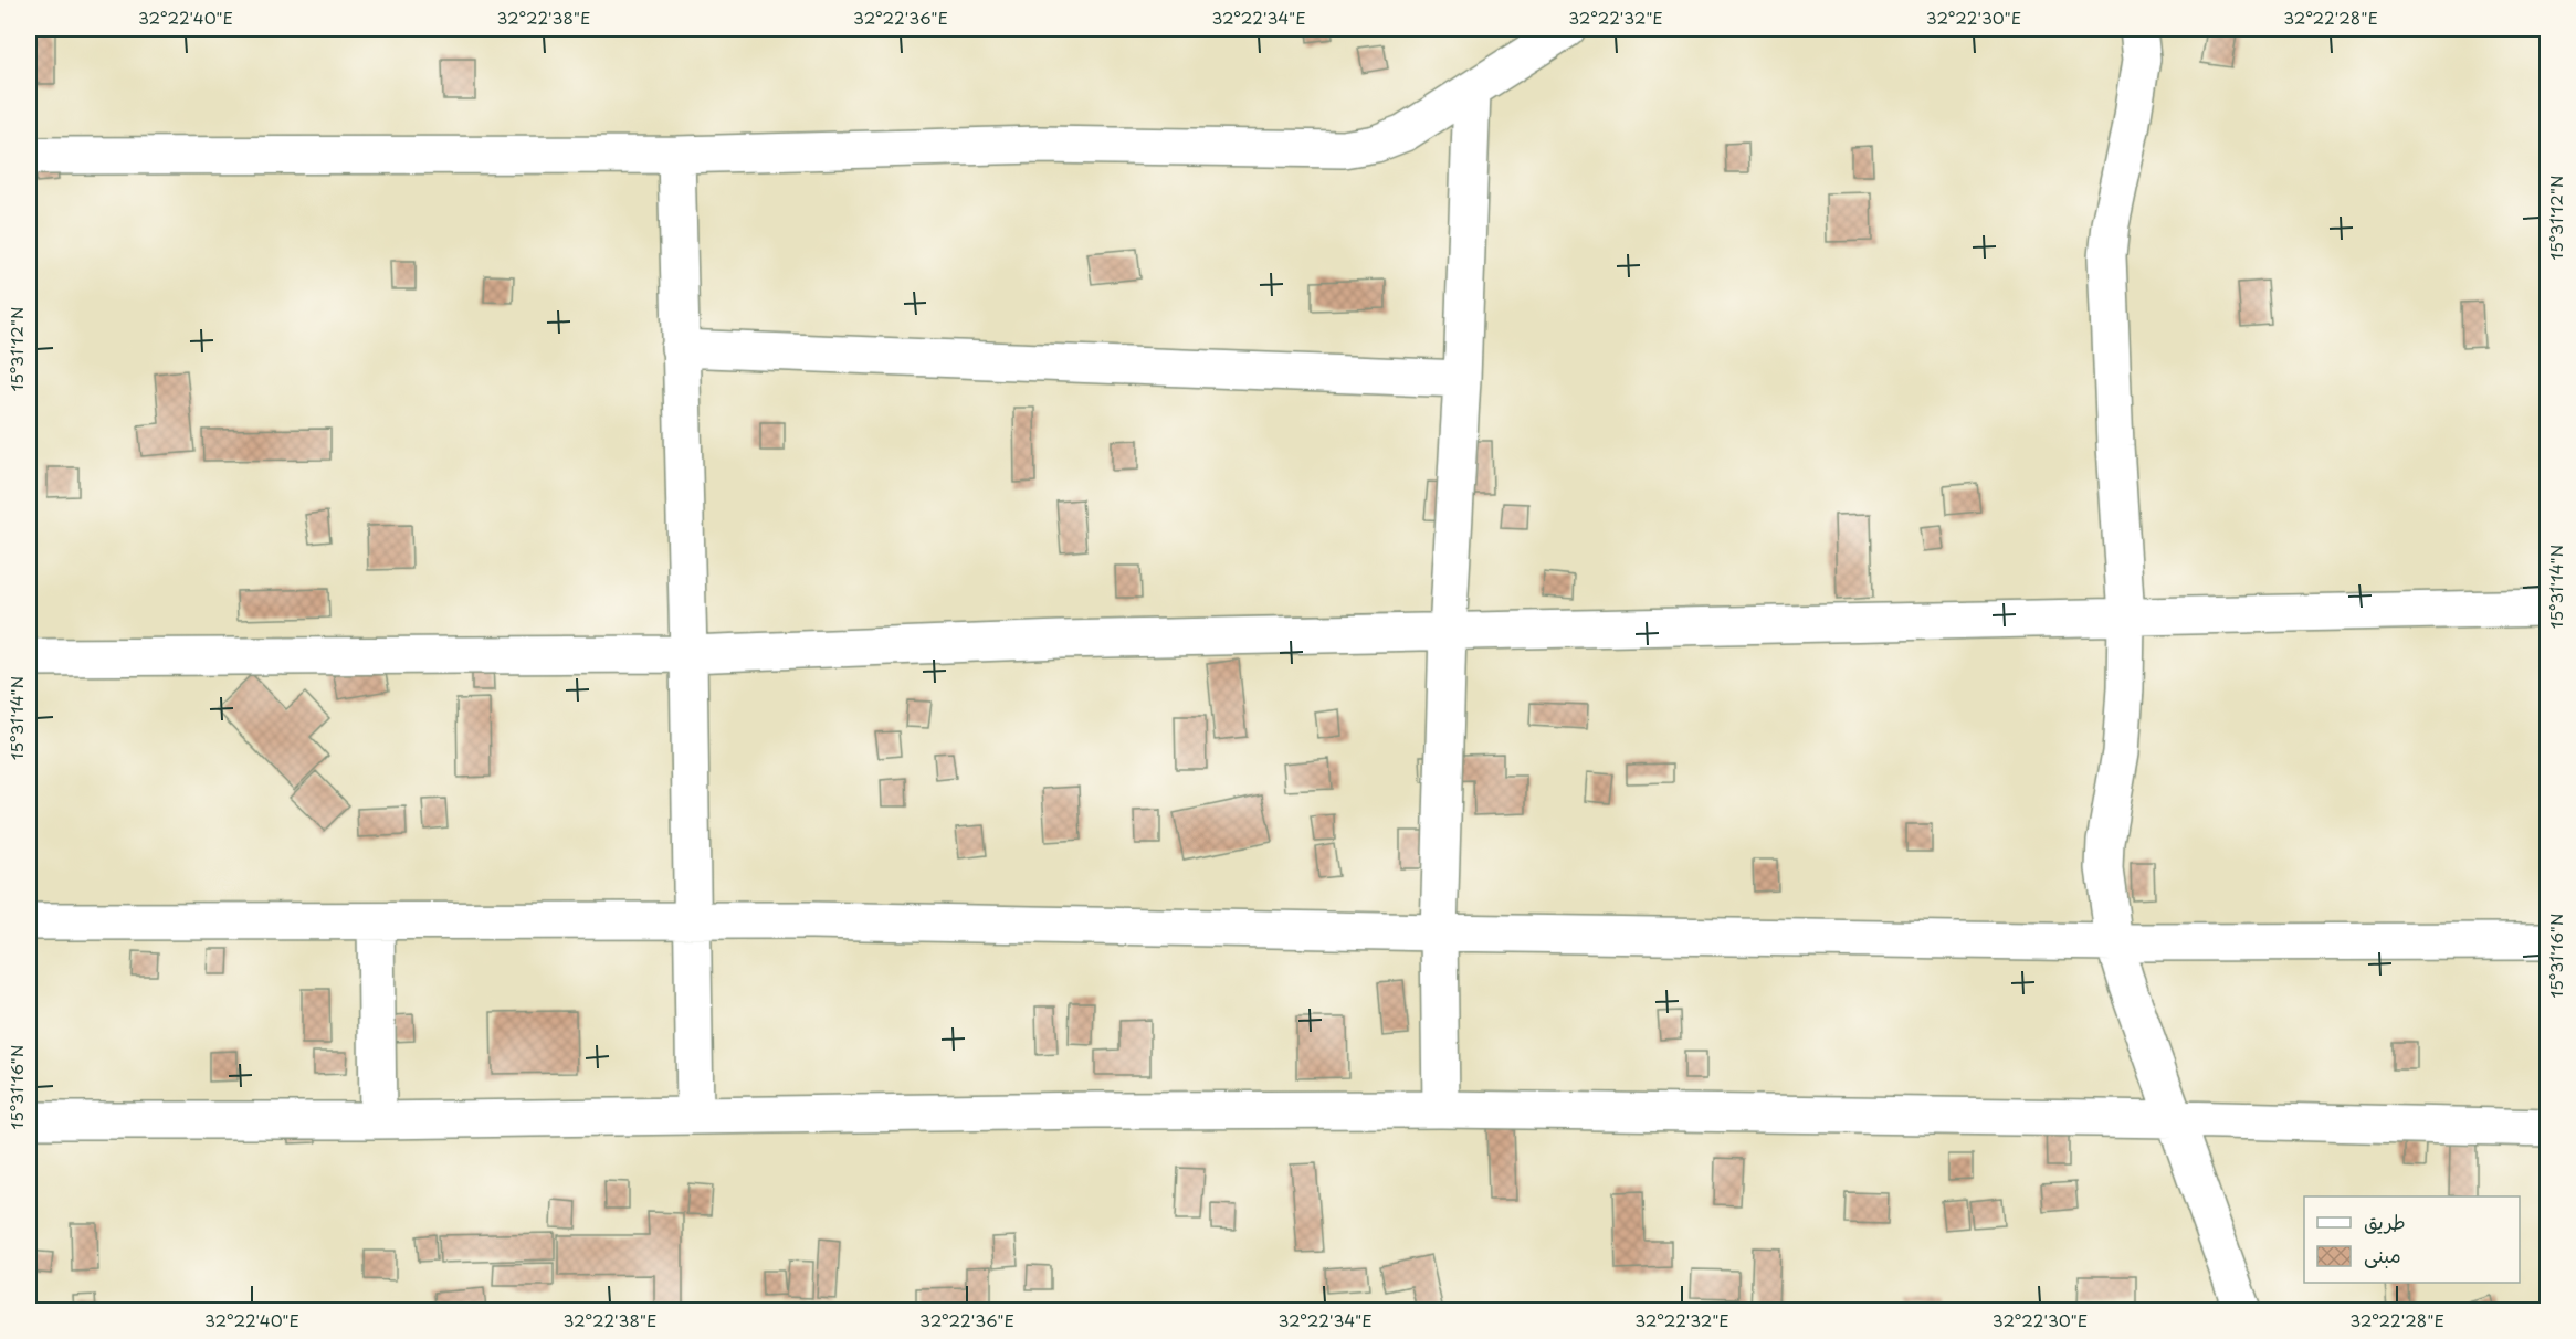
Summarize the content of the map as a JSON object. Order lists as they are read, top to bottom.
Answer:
{
  "legend": ["طريق", "مبنى"],
  "coordinates": [
    "32°22'40\"E",
    "32°22'38\"E",
    "32°22'36\"E",
    "32°22'34\"E",
    "32°22'32\"E",
    "32°22'30\"E",
    "32°22'28\"E",
    "15°31'12\"N",
    "15°31'14\"N",
    "15°31'16\"N"
  ]
}
